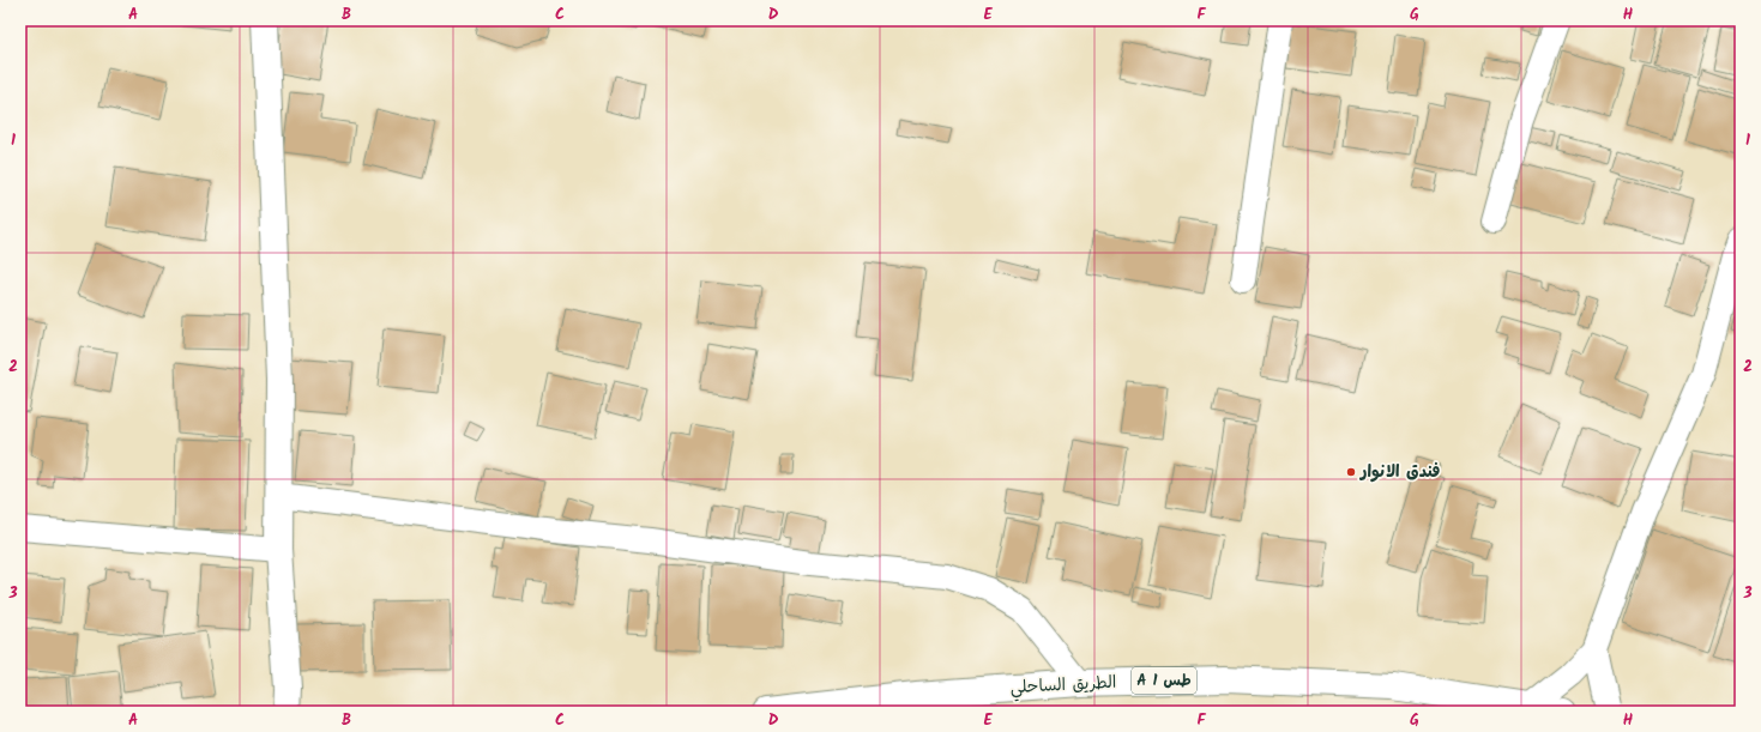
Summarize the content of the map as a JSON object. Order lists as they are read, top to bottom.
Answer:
{
  "streets": {
    "main road": ["A 1 طس", "الطريق الساحلي"]
  },
  "places": ["فندق الانوار"],
  "grid": {
    "columns": [
      "A",
      "B",
      "C",
      "D",
      "E",
      "F",
      "G",
      "H"
    ],
    "rows": ["1", "2", "3"]
  }
}
